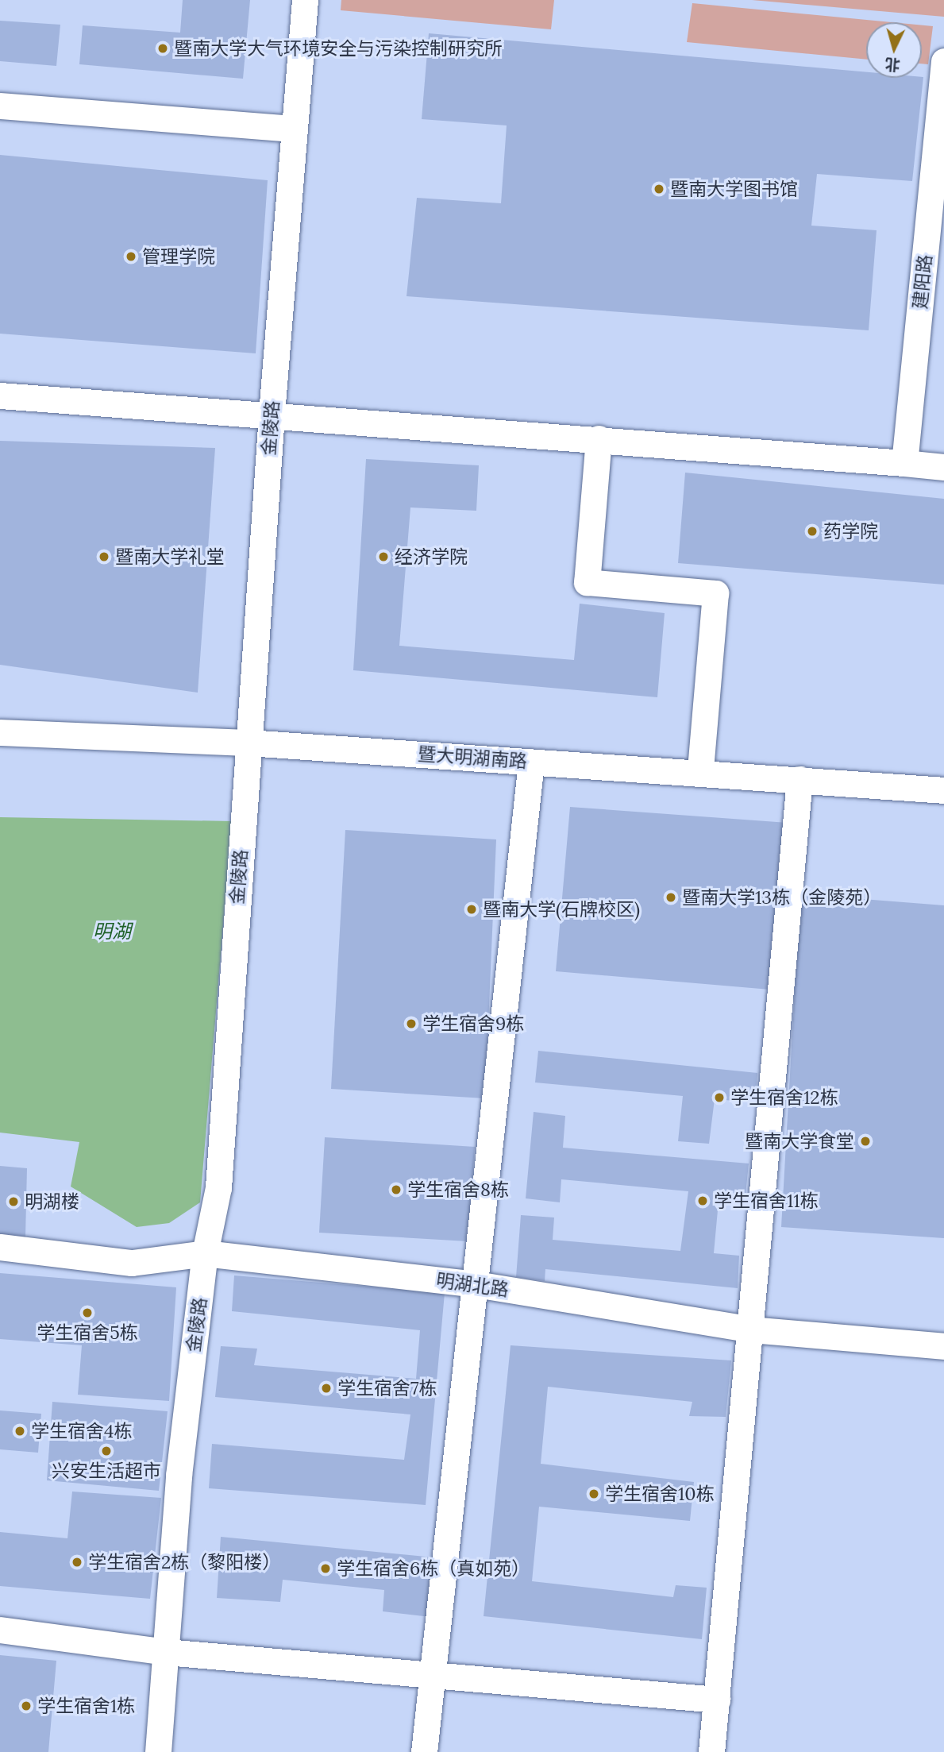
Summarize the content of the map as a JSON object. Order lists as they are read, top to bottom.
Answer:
{
  "streets": {
    "street": [
      "建阳路",
      "金陵路",
      "暨大明湖南路",
      "明湖北路"
    ]
  },
  "crossings": [
    ["金陵路", "暨大明湖南路"],
    ["金陵路", "明湖北路"]
  ],
  "water": ["明湖"],
  "places": [
    "暨南大学大气环境安全与污染控制研究所",
    "暨南大学图书馆",
    "管理学院",
    "药学院",
    "暨南大学礼堂",
    "经济学院",
    "暨南大学13栋（金陵苑）",
    "暨南大学(石牌校区)",
    "学生宿舍9栋",
    "学生宿舍12栋",
    "暨南大学食堂",
    "学生宿舍8栋",
    "学生宿舍11栋",
    "明湖楼",
    "学生宿舍5栋",
    "学生宿舍7栋",
    "学生宿舍4栋",
    "兴安生活超市",
    "学生宿舍10栋",
    "学生宿舍2栋（黎阳楼）",
    "学生宿舍6栋（真如苑）",
    "学生宿舍1栋"
  ],
  "north": "bottom"
}
